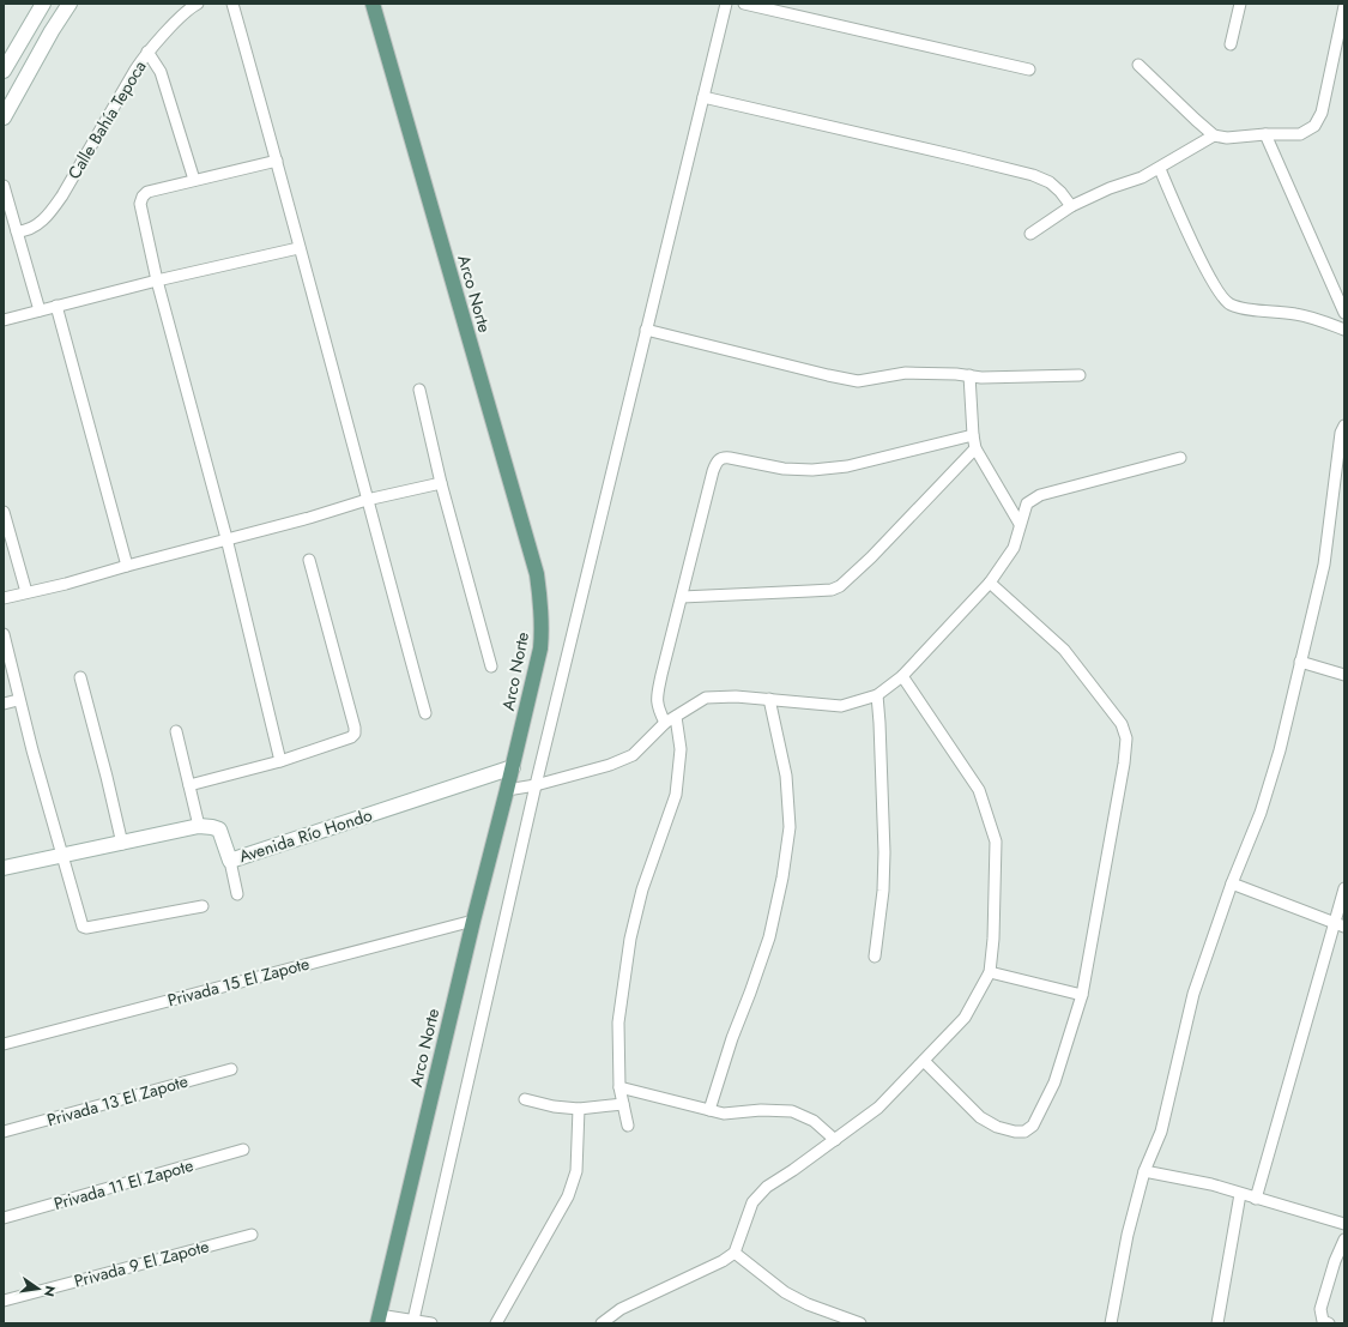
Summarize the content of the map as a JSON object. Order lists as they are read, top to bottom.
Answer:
{
  "streets": {
    "main road": ["Arco Norte", "Avenida Río Hondo"],
    "street": [
      "Calle Bahía Tepoca",
      "Privada 15 El Zapote",
      "Privada 13 El Zapote",
      "Privada 11 El Zapote",
      "Privada 9 El Zapote"
    ]
  },
  "crossings": [
    ["Arco Norte", "Avenida Río Hondo"],
    ["Arco Norte", "Privada 15 El Zapote"]
  ],
  "north": "right"
}
